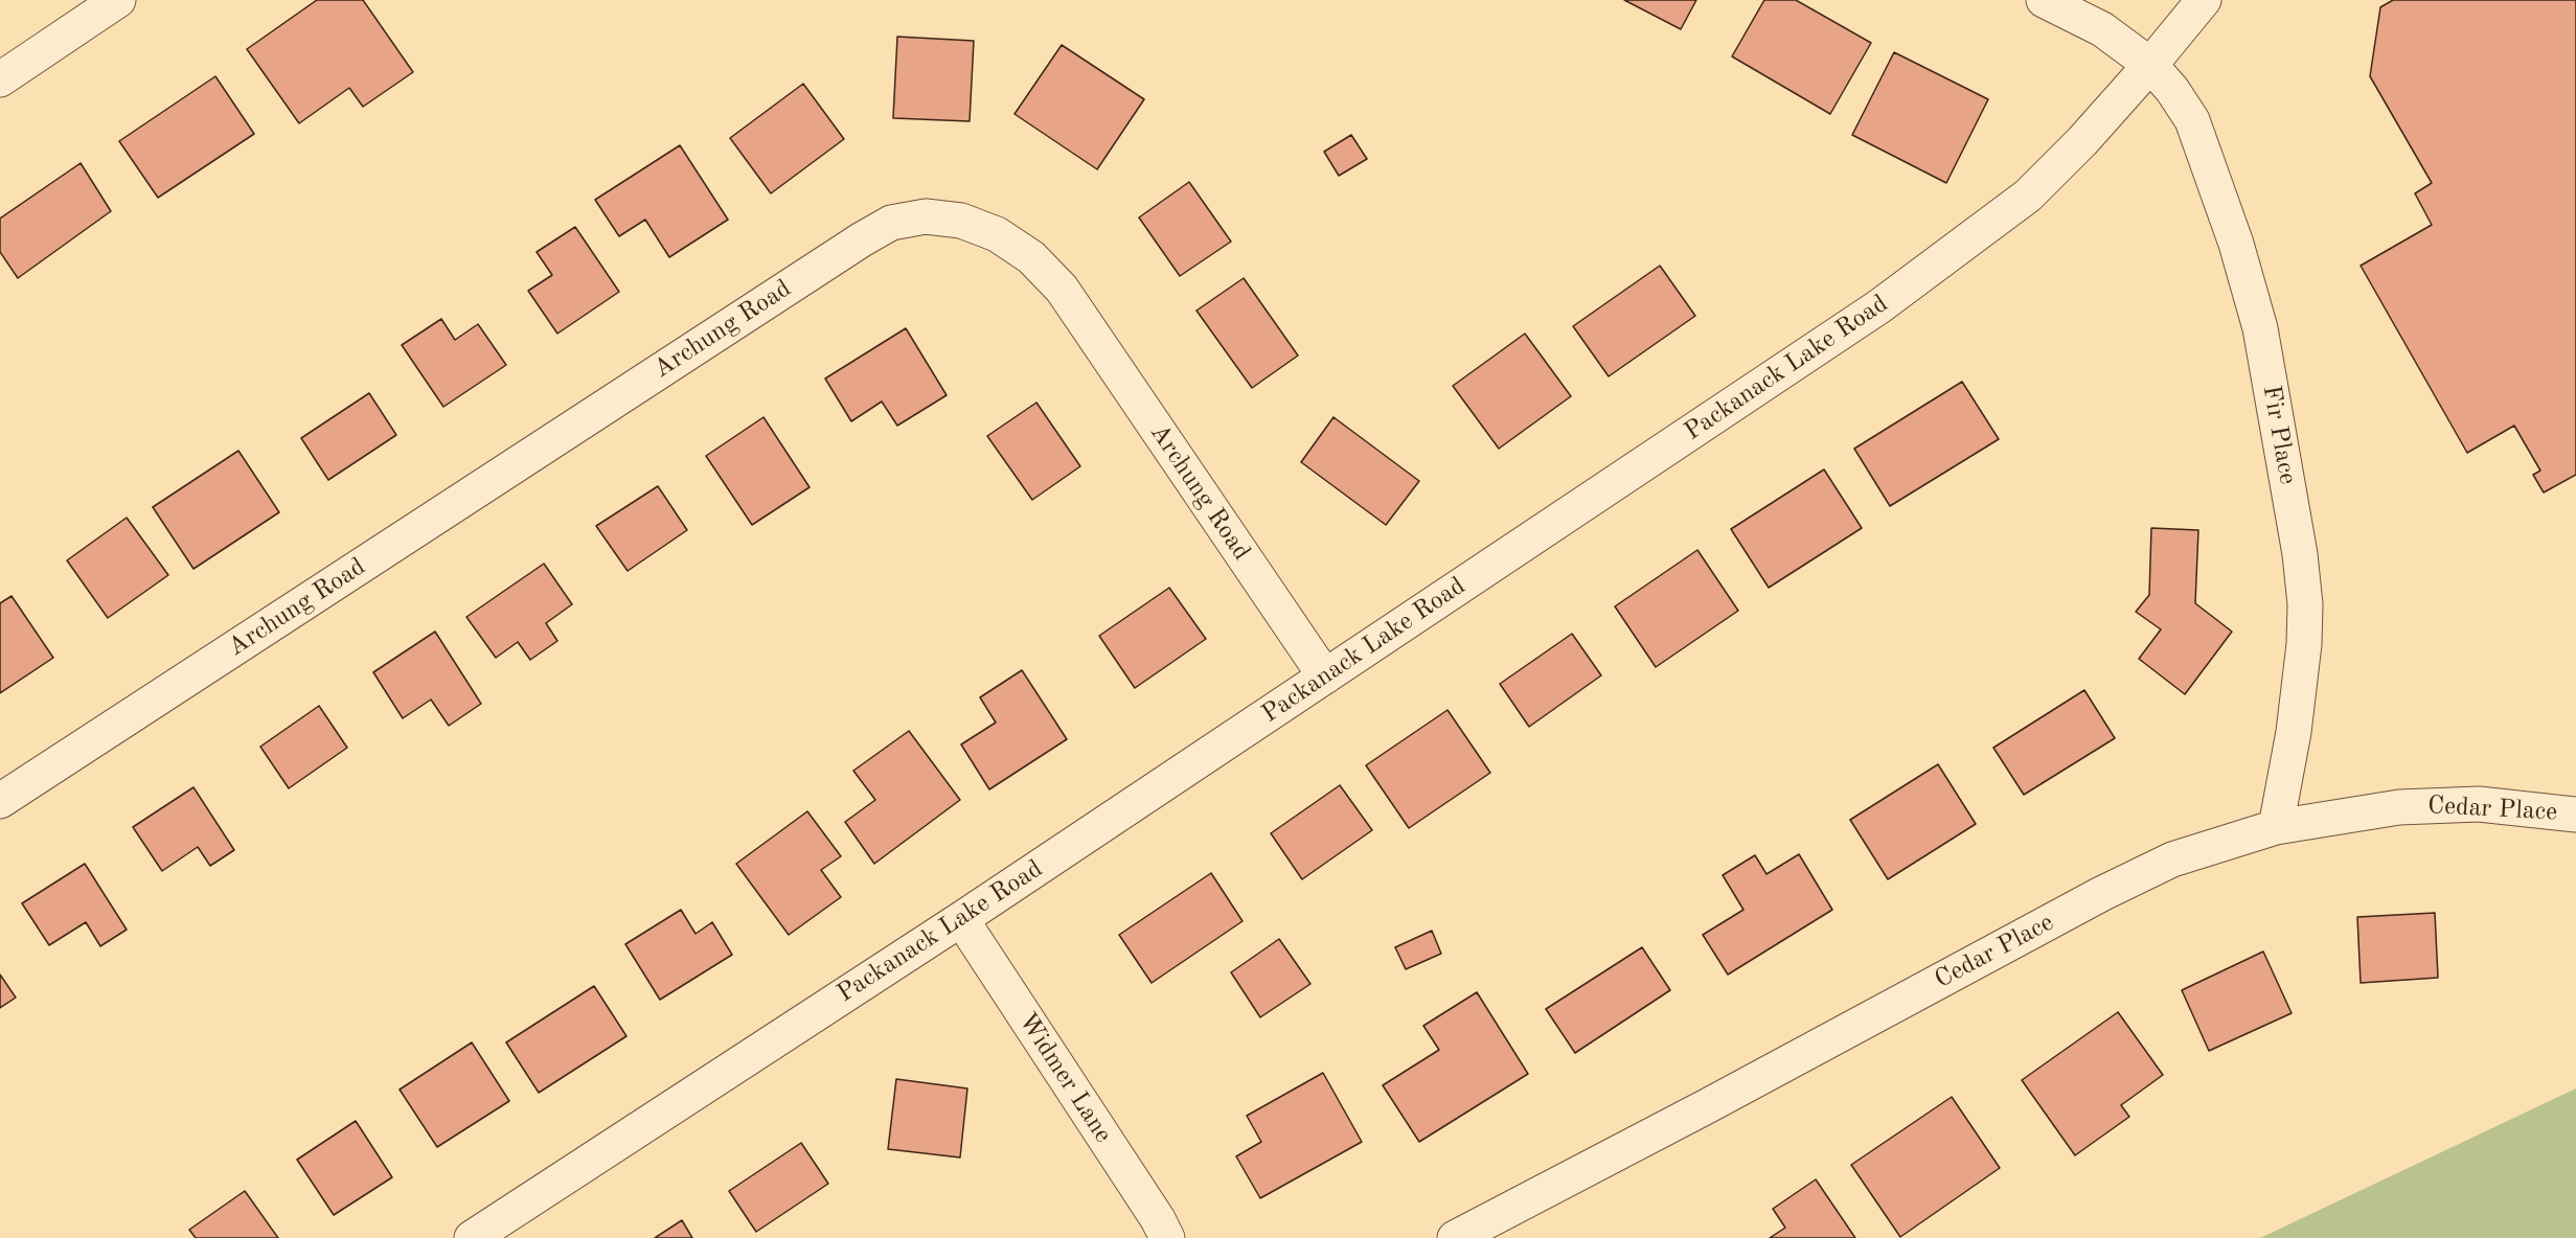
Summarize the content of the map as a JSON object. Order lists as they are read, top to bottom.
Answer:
{
  "streets": {
    "street": [
      "Archung Road",
      "Packanack Lake Road",
      "Fir Place",
      "Cedar Place",
      "Widmer Lane"
    ]
  },
  "crossings": [
    ["Archung Road", "Packanack Lake Road"],
    ["Packanack Lake Road", "Fir Place"],
    ["Packanack Lake Road", "Widmer Lane"],
    ["Fir Place", "Cedar Place"]
  ]
}
